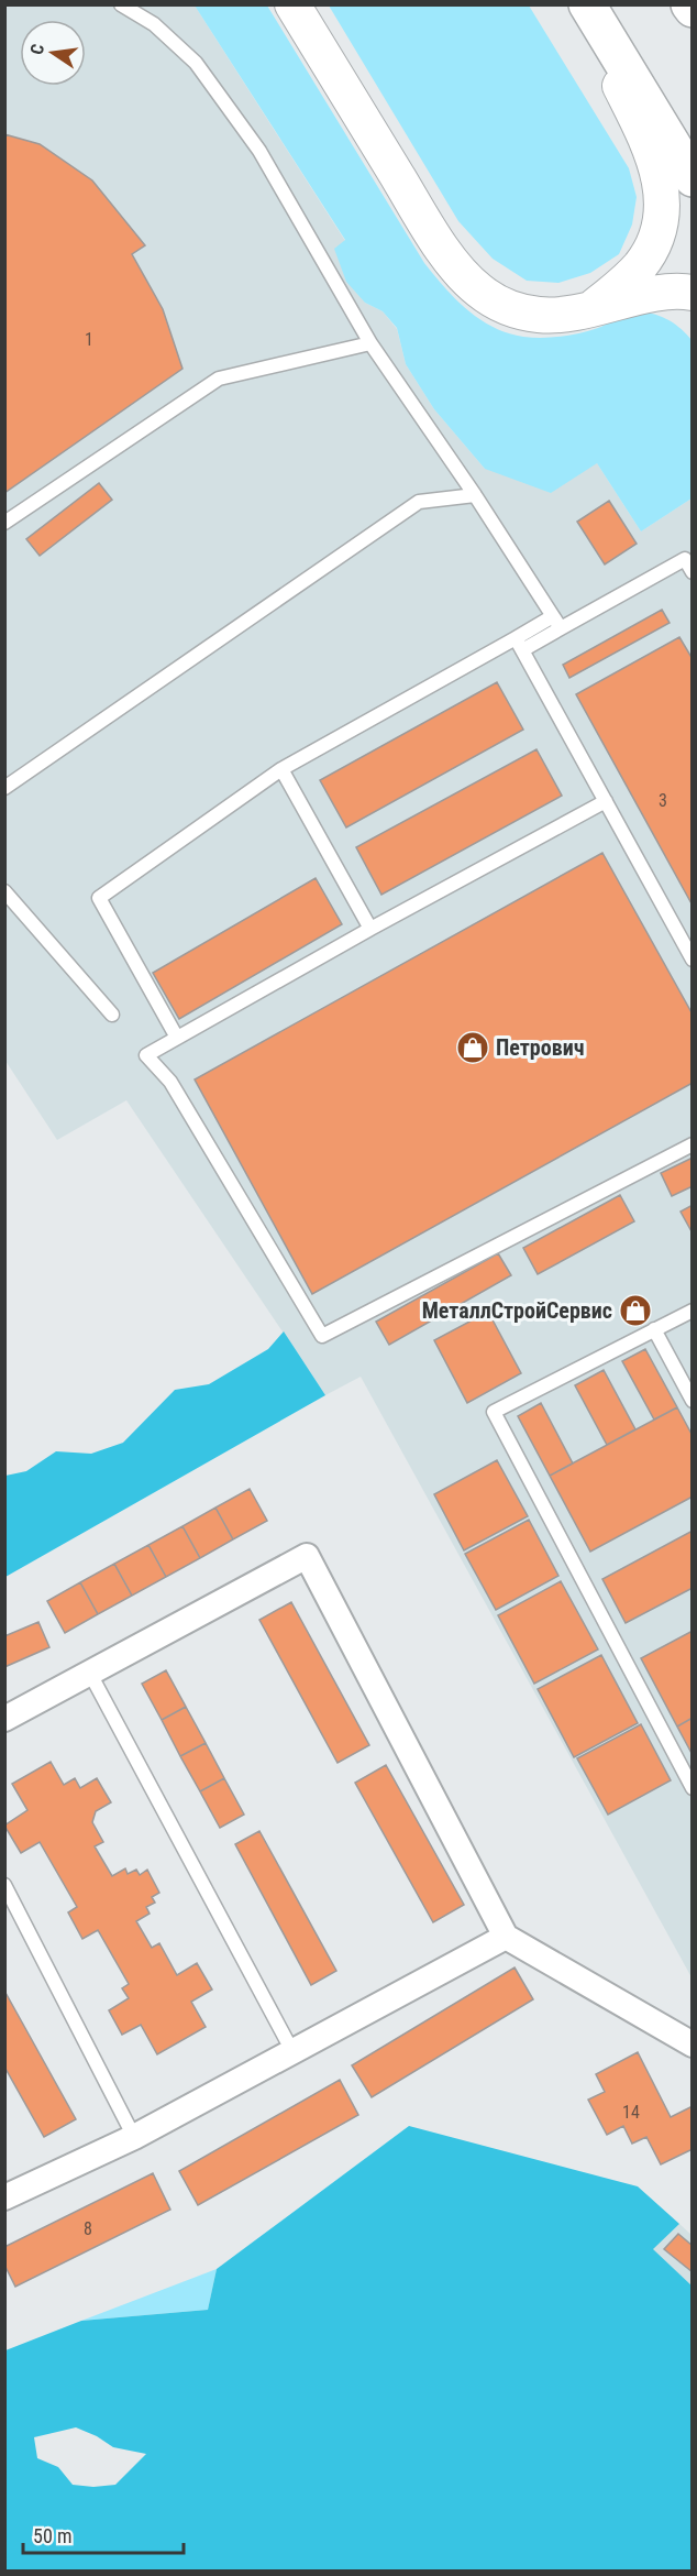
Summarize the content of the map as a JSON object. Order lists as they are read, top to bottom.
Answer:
{
  "places": {
    "shop": ["Петрович", "МеталлСтройСервис"]
  },
  "house_numbers": [
    "1",
    "3",
    "14",
    "8"
  ],
  "scale_bar": "50 m",
  "north": "left"
}
